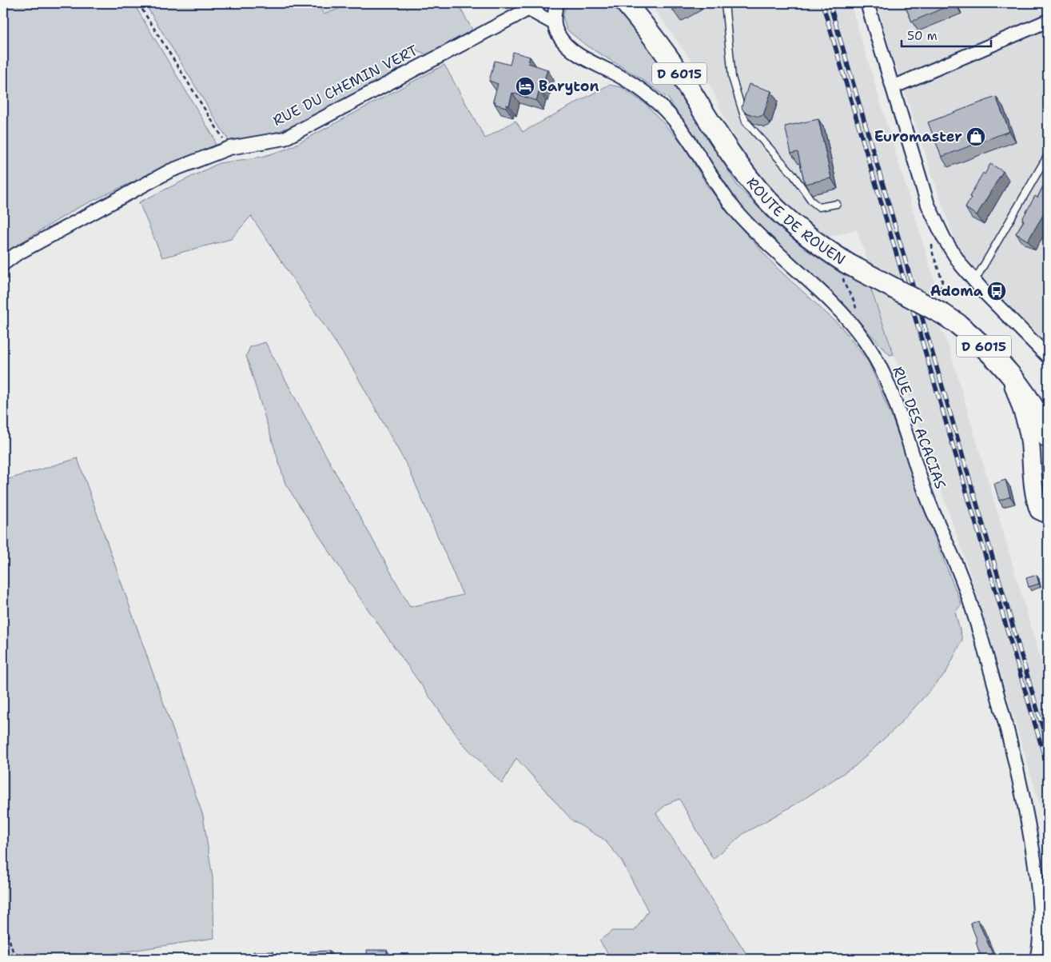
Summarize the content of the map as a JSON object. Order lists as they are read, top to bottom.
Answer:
{
  "streets": {
    "main road": ["D 6015", "ROUTE DE ROUEN"],
    "street": ["RUE DU CHEMIN VERT", "RUE DES ACACIAS"]
  },
  "places": {
    "hotel": ["Baryton"],
    "shop": ["Euromaster"],
    "bus stop": ["Adoma"]
  },
  "scale_bar": "50 m"
}
